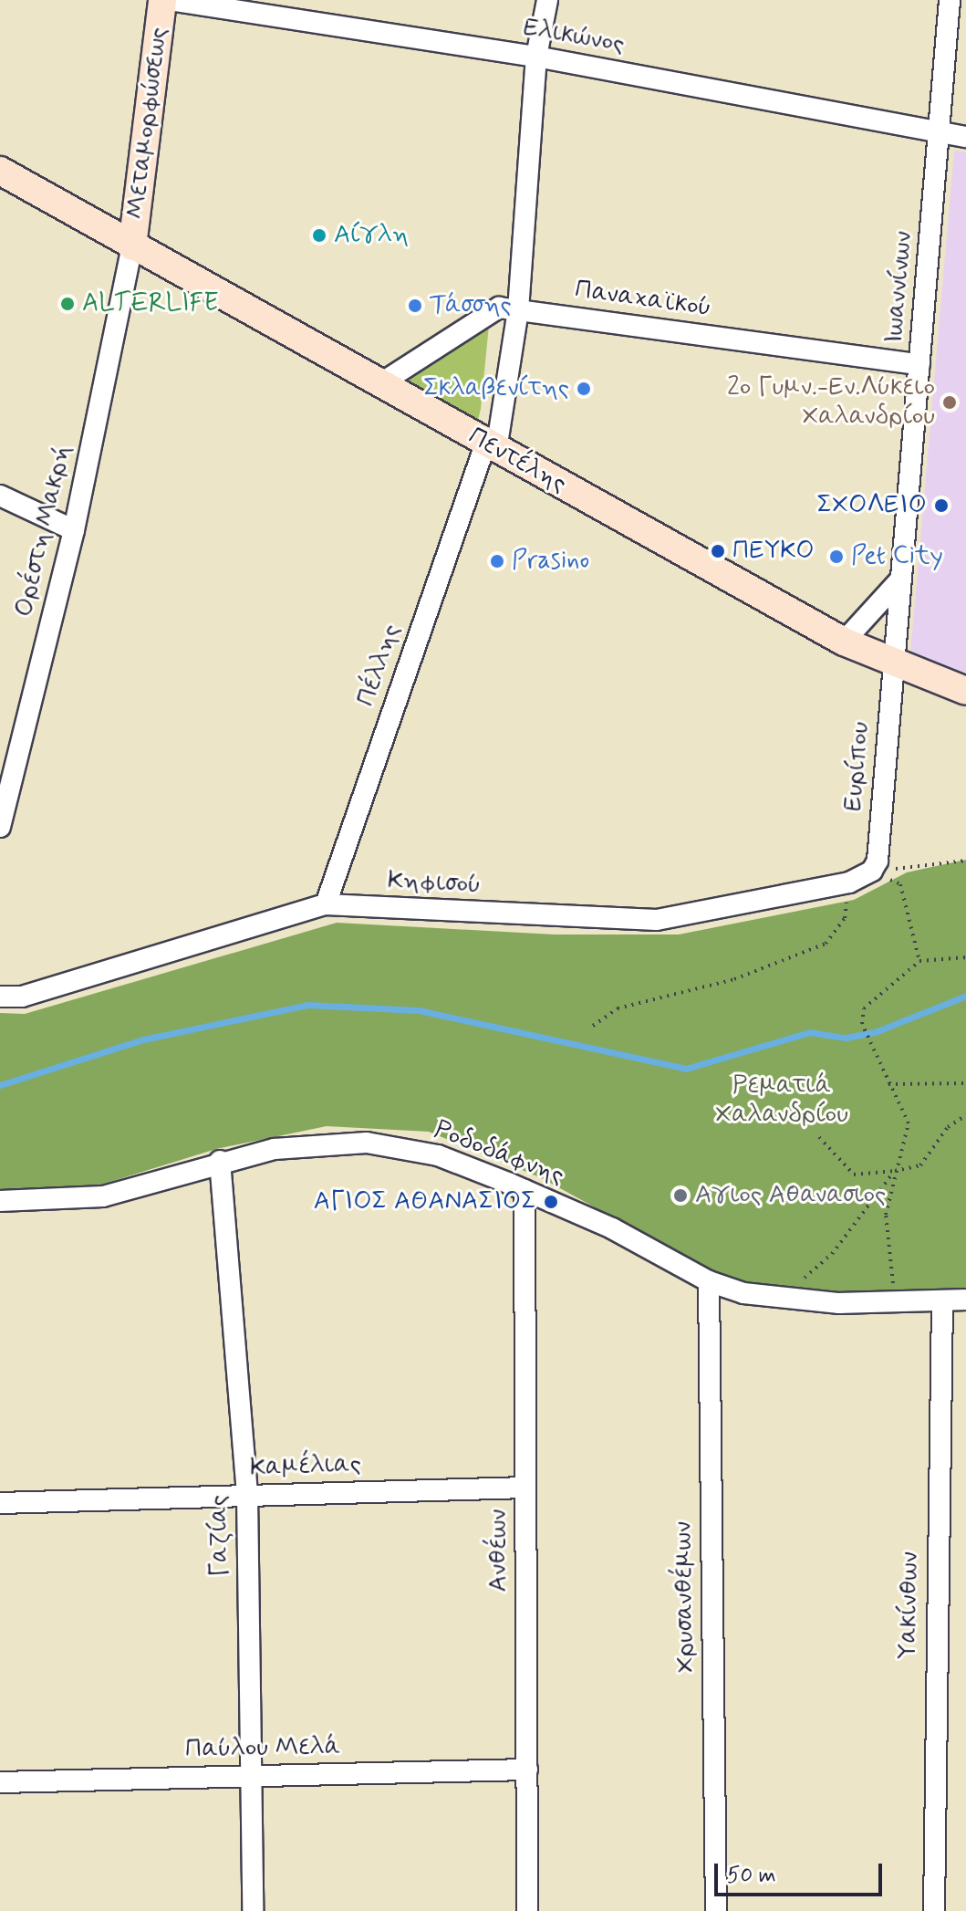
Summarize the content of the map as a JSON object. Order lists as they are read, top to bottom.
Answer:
{
  "streets": {
    "main road": ["Μεταμορφώσεως", "Πεντέλης"],
    "street": [
      "Ελικώνος",
      "Ιωαννίνων",
      "Παναχαϊκού",
      "Ορέστη Μακρή",
      "Πέλλης",
      "Ευρίπου",
      "Κηφισού",
      "Ροδοδάφνης",
      "Καμέλιας",
      "Γαζίας",
      "Ανθέων",
      "Χρυσανθέμων",
      "Υακίνθων",
      "Παύλου Μελά"
    ]
  },
  "crossings": [
    ["Ελικώνος", "Ιωαννίνων"],
    ["Ελικώνος", "Πέλλης"],
    ["Μεταμορφώσεως", "Πεντέλης"],
    ["Μεταμορφώσεως", "Ορέστη Μακρή"],
    ["Ιωαννίνων", "Παναχαϊκού"],
    ["Ιωαννίνων", "Πεντέλης"],
    ["Ιωαννίνων", "Ευρίπου"],
    ["Παναχαϊκού", "Πεντέλης"],
    ["Παναχαϊκού", "Πέλλης"],
    ["Πεντέλης", "Ορέστη Μακρή"],
    ["Πεντέλης", "Πέλλης"],
    ["Πεντέλης", "Ευρίπου"],
    ["Πέλλης", "Κηφισού"],
    ["Ευρίπου", "Κηφισού"],
    ["Ροδοδάφνης", "Γαζίας"],
    ["Ροδοδάφνης", "Ανθέων"],
    ["Ροδοδάφνης", "Χρυσανθέμων"],
    ["Ροδοδάφνης", "Υακίνθων"],
    ["Καμέλιας", "Γαζίας"],
    ["Καμέλιας", "Ανθέων"],
    ["Γαζίας", "Παύλου Μελά"],
    ["Ανθέων", "Παύλου Μελά"]
  ],
  "parks": ["Ρεματιά Χαλανδρίου"],
  "places": [
    "Αίγλη",
    "ALTERLIFE",
    "Τάσσης",
    "Σκλαβενίτης",
    "2ο Γυμν.-Εν.Λύκειο Χαλανδρίου",
    "ΣΧΟΛΕΙΟ",
    "ΠΕΥΚΟ",
    "Pet City",
    "Prasino",
    "Αγιος Αθανασιος",
    "ΑΓΙΟΣ ΑΘΑΝΑΣΙΟΣ"
  ],
  "scale_bar": "50 m"
}
